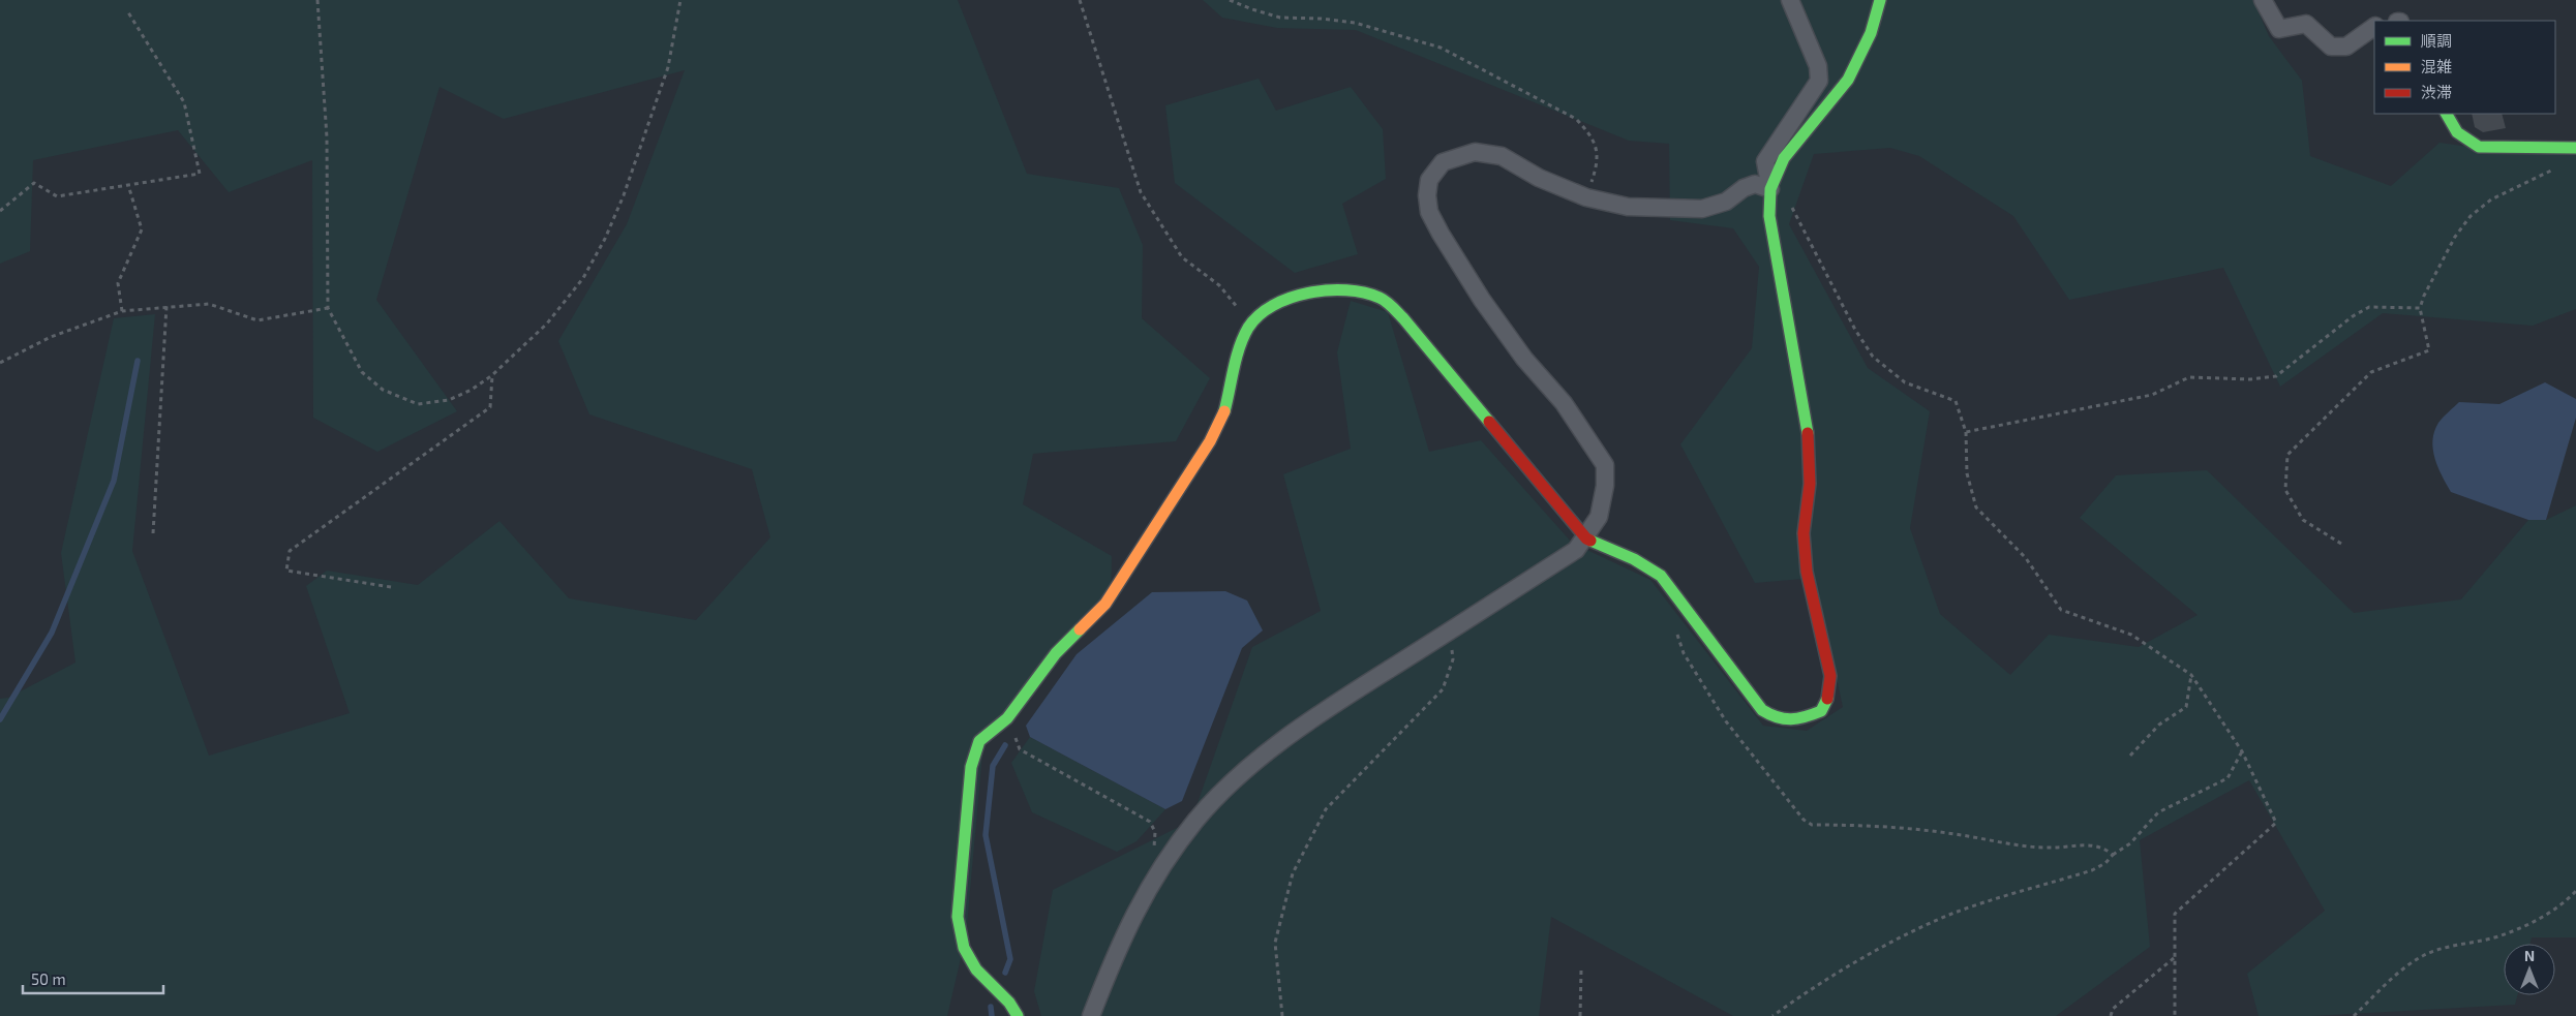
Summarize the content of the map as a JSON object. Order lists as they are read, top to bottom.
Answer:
{
  "legend": ["順調", "混雑", "渋滞"],
  "scale_bar": "50 m",
  "north": "top"
}
